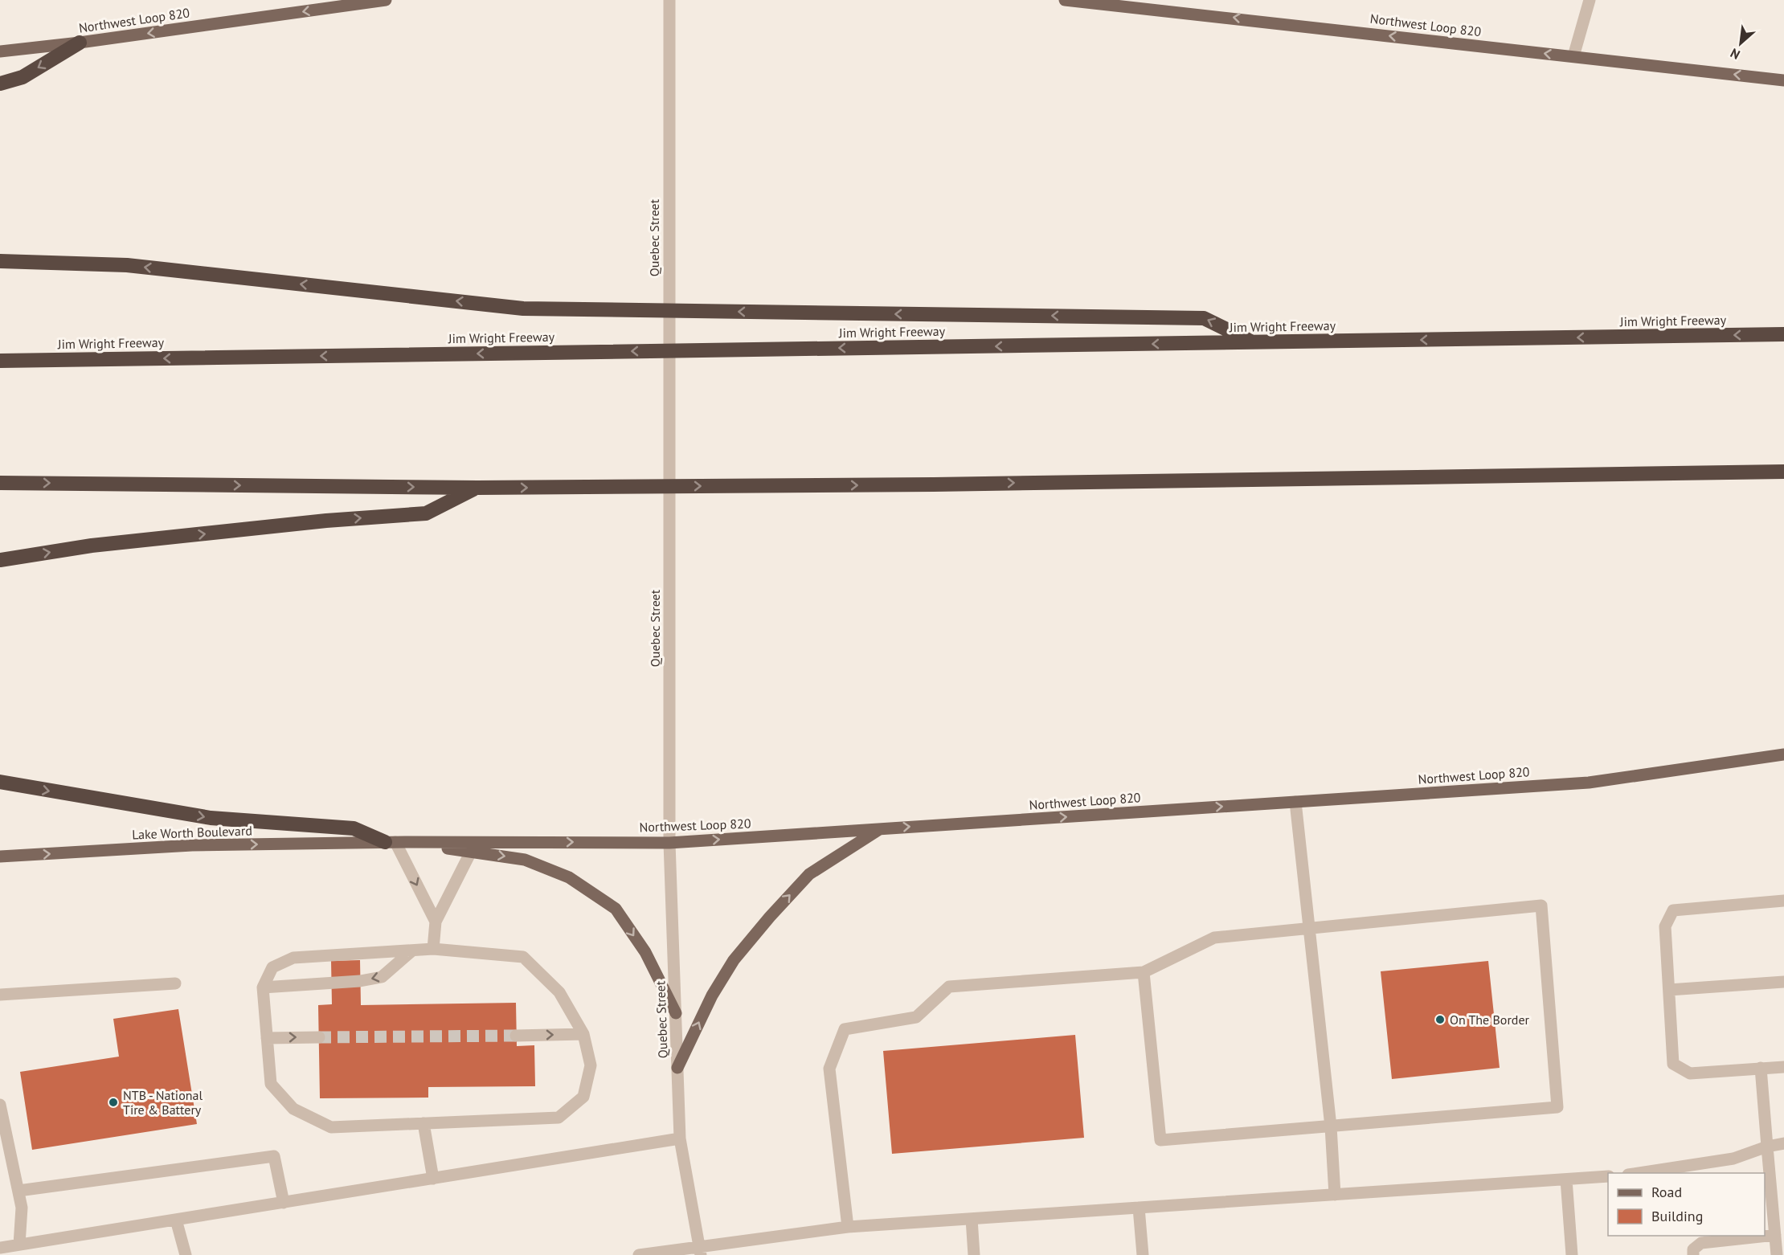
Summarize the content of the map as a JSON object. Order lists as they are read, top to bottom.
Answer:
{
  "streets": {
    "highway": ["Jim Wright Freeway"],
    "main road": ["Northwest Loop 820", "Lake Worth Boulevard"],
    "street": ["Quebec Street"]
  },
  "crossings": [
    ["Northwest Loop 820", "Quebec Street"],
    ["Northwest Loop 820", "Lake Worth Boulevard"]
  ],
  "one_way": ["Lake Worth Boulevard"],
  "places": ["On The Border", "NTB - National Tire & Battery"],
  "legend": ["Road", "Building"],
  "north": "bottom left"
}
